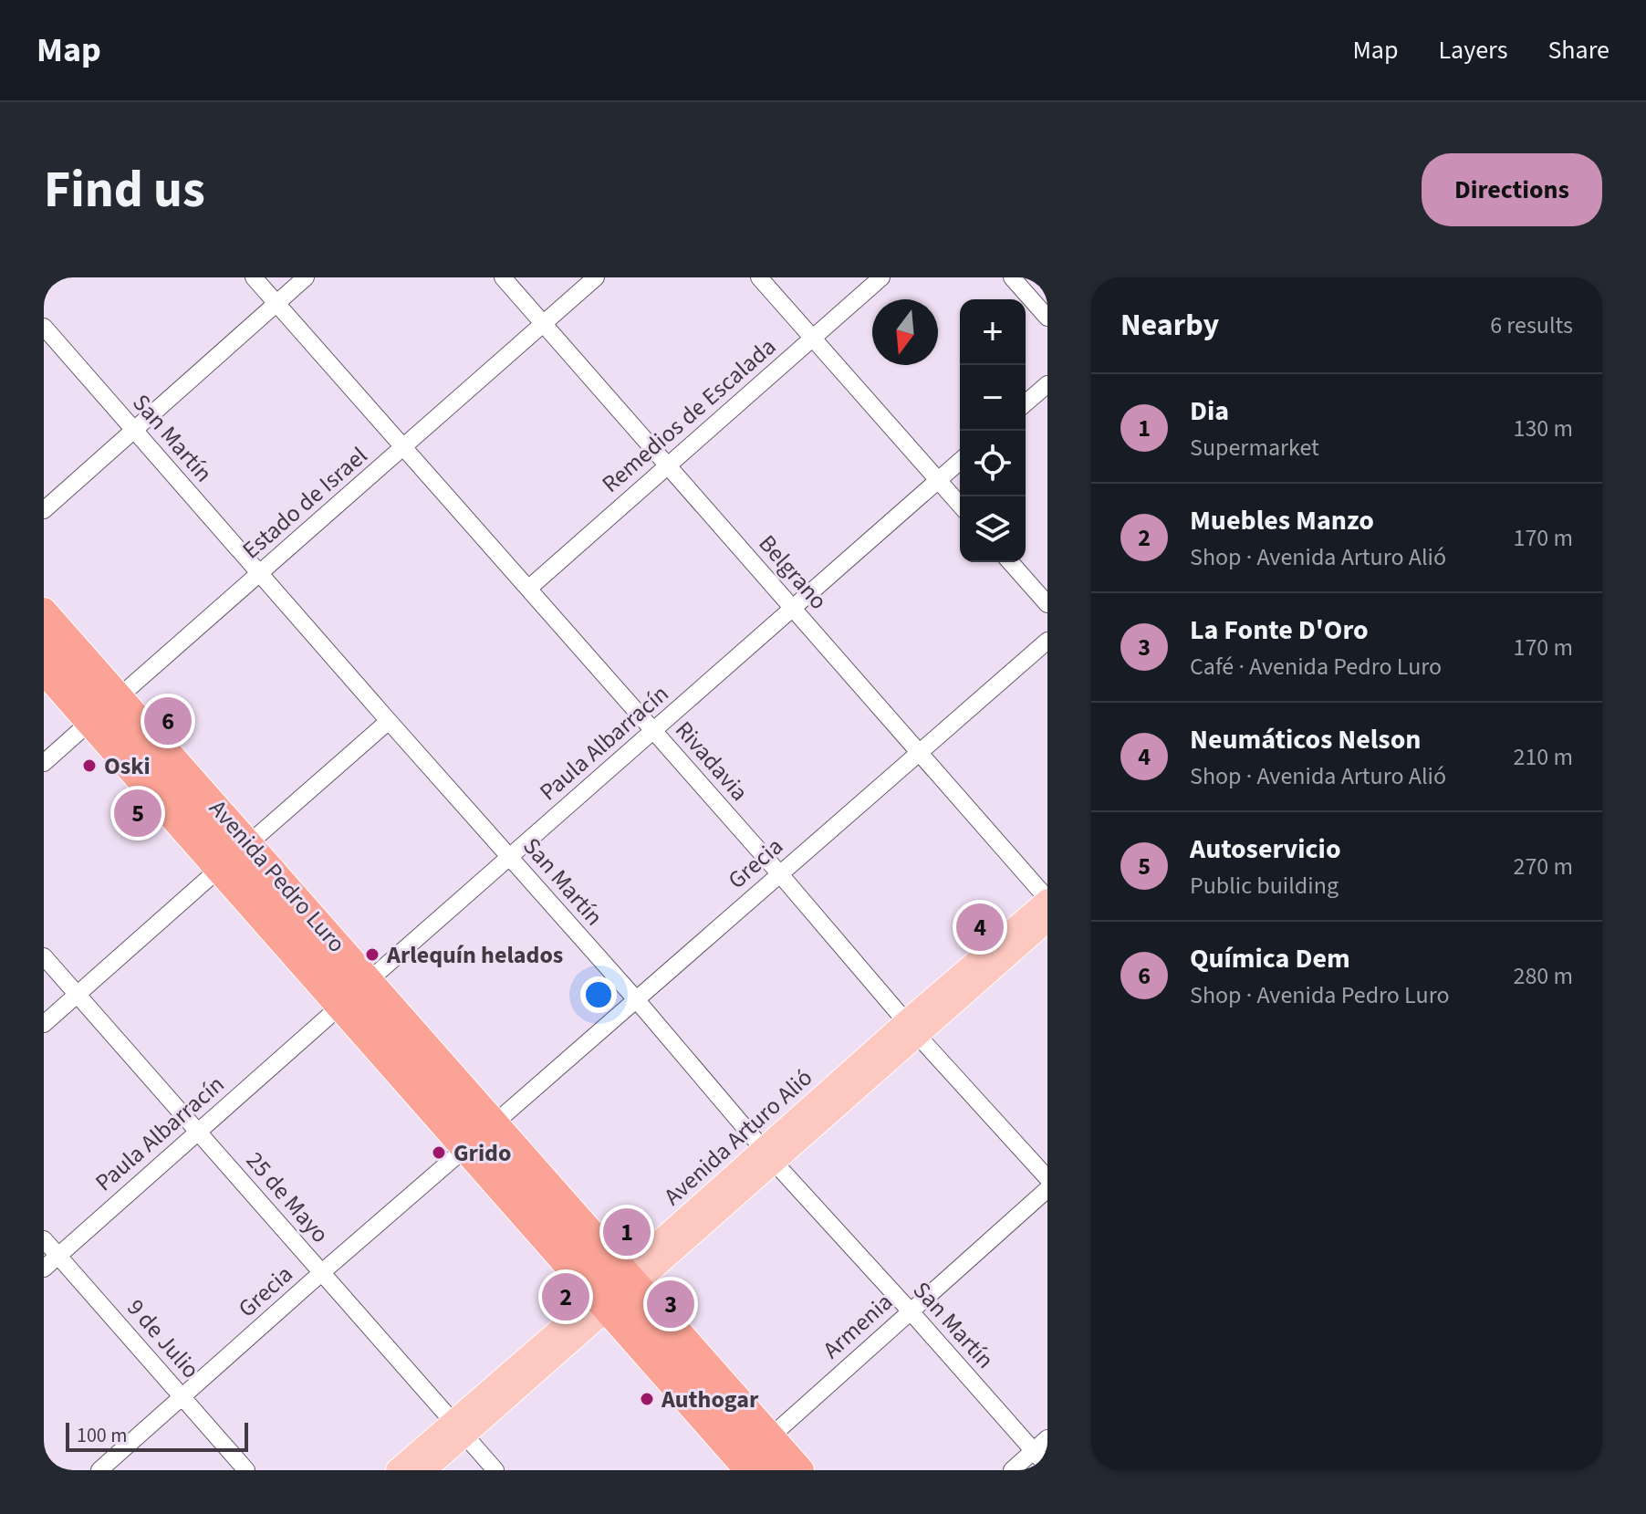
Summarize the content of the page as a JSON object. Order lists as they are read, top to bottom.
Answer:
{
  "streets": {
    "highway": ["Avenida Pedro Luro"],
    "main road": ["Avenida Arturo Alió"],
    "street": [
      "Remedios de Escalada",
      "San Martín",
      "Estado de Israel",
      "Belgrano",
      "Paula Albarracín",
      "Rivadavia",
      "Grecia",
      "25 de Mayo",
      "Armenia",
      "9 de Julio"
    ]
  },
  "crossings": [
    ["Remedios de Escalada", "Belgrano"],
    ["Remedios de Escalada", "Rivadavia"],
    ["San Martín", "Estado de Israel"],
    ["San Martín", "Paula Albarracín"],
    ["San Martín", "Grecia"],
    ["San Martín", "Avenida Arturo Alió"],
    ["San Martín", "Armenia"],
    ["Estado de Israel", "Belgrano"],
    ["Estado de Israel", "Rivadavia"],
    ["Estado de Israel", "Avenida Pedro Luro"],
    ["Belgrano", "Paula Albarracín"],
    ["Belgrano", "Grecia"],
    ["Belgrano", "Avenida Arturo Alió"],
    ["Paula Albarracín", "Rivadavia"],
    ["Paula Albarracín", "Avenida Pedro Luro"],
    ["Paula Albarracín", "25 de Mayo"],
    ["Paula Albarracín", "9 de Julio"],
    ["Rivadavia", "Grecia"],
    ["Rivadavia", "Avenida Arturo Alió"],
    ["Grecia", "Avenida Pedro Luro"],
    ["Grecia", "25 de Mayo"],
    ["Grecia", "9 de Julio"],
    ["Avenida Pedro Luro", "Avenida Arturo Alió"],
    ["Avenida Pedro Luro", "Armenia"],
    ["Avenida Arturo Alió", "25 de Mayo"]
  ],
  "places": [
    "Oski",
    "Arlequín helados",
    "Grido",
    "Authogar"
  ],
  "scale_bar": "100 m",
  "north": "bottom",
  "page": {
    "header": "Map",
    "nav": ["Map", "Layers", "Share"],
    "buttons": "Directions",
    "title": "Find us",
    "heading": ["Nearby", "6 results"],
    "map_buttons": ["+", "−"],
    "list": [
      {
        "mark": "1",
        "name": "Dia",
        "note": "Supermarket",
        "value": "130 m"
      },
      {
        "mark": "2",
        "name": "Muebles Manzo",
        "note": "Shop · Avenida Arturo Alió",
        "value": "170 m"
      },
      {
        "mark": "3",
        "name": "La Fonte D'Oro",
        "note": "Café · Avenida Pedro Luro",
        "value": "170 m"
      },
      {
        "mark": "4",
        "name": "Neumáticos Nelson",
        "note": "Shop · Avenida Arturo Alió",
        "value": "210 m"
      },
      {
        "mark": "5",
        "name": "Autoservicio",
        "note": "Public building",
        "value": "270 m"
      },
      {
        "mark": "6",
        "name": "Química Dem",
        "note": "Shop · Avenida Pedro Luro",
        "value": "280 m"
      }
    ],
    "pins": [
      "6",
      "5",
      "4",
      "1",
      "2",
      "3"
    ],
    "scale": "100 m"
  }
}
